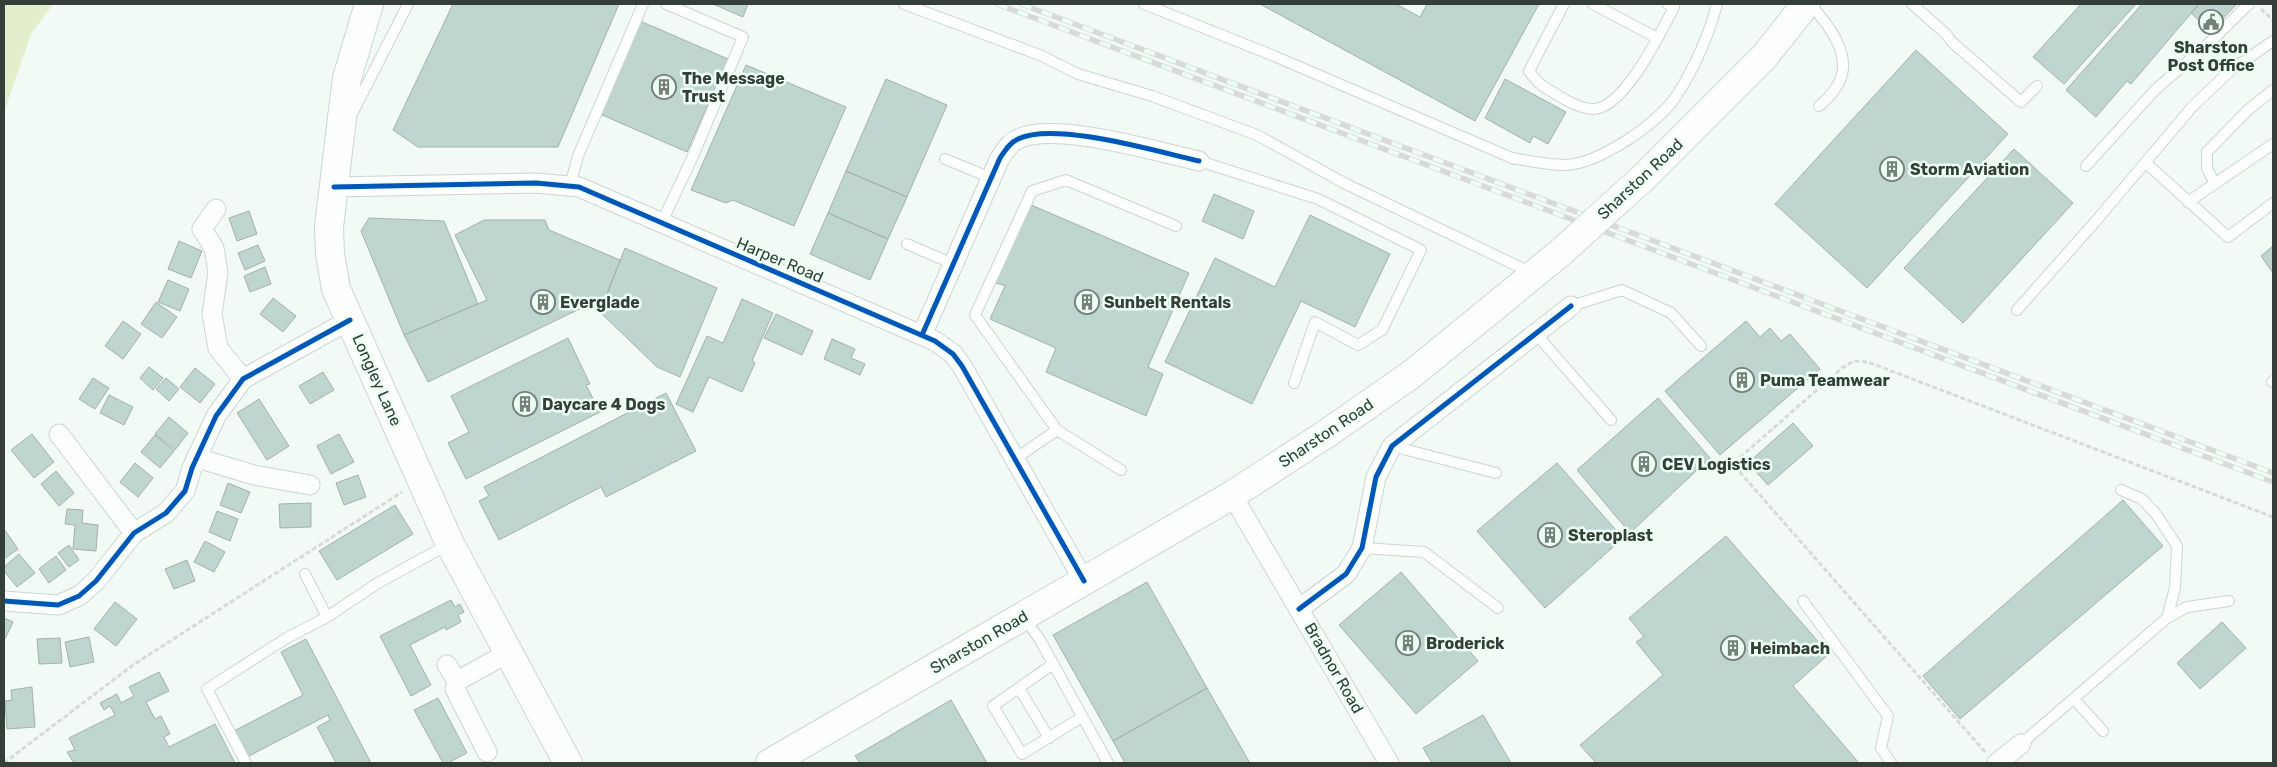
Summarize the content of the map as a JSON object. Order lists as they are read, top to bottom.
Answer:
{
  "streets": {
    "main road": ["Sharston Road", "Longley Lane"],
    "street": ["Harper Road", "Bradnor Road"]
  },
  "crossings": [
    ["Sharston Road", "Harper Road"],
    ["Sharston Road", "Bradnor Road"],
    ["Harper Road", "Longley Lane"]
  ],
  "places": {
    "public building": ["Sharston Post Office"],
    "building": [
      "The Message Trust",
      "Storm Aviation",
      "Everglade",
      "Sunbelt Rentals",
      "Puma Teamwear",
      "Daycare 4 Dogs",
      "CEV Logistics",
      "Steroplast",
      "Broderick",
      "Heimbach"
    ]
  }
}
